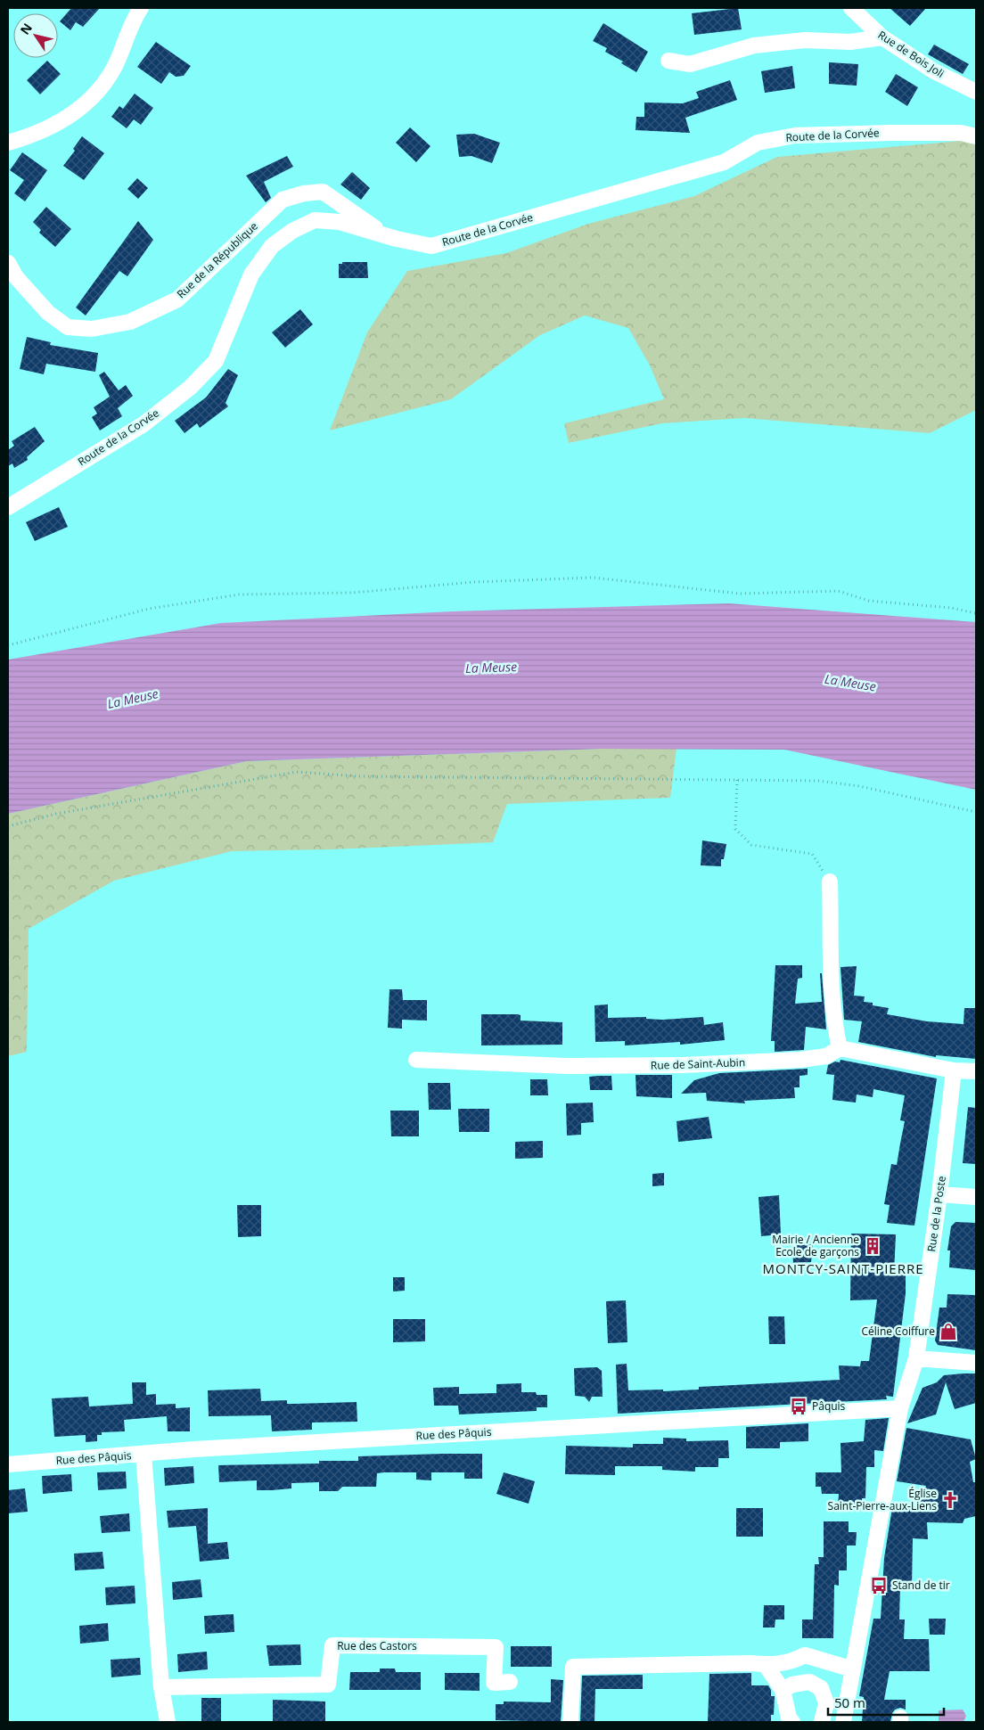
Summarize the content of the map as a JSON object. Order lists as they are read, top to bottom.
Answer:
{
  "streets": {
    "street": [
      "Rue de Bois Joli",
      "Route de la Corvée",
      "Rue de la République",
      "Rue de Saint-Aubin",
      "Rue de la Poste",
      "Rue des Pâquis",
      "Rue des Castors"
    ]
  },
  "crossings": [
    ["Route de la Corvée", "Rue de la République"],
    ["Rue de la Poste", "Rue des Pâquis"]
  ],
  "districts": ["MONTCY-SAINT-PIERRE"],
  "water": ["La Meuse"],
  "places": {
    "building": ["Mairie / Ancienne Ecole de garçons"],
    "shop": ["Céline Coiffure"],
    "bus stop": ["Pâquis", "Stand de tir"],
    "church": ["Église Saint-Pierre-aux-Liens"]
  },
  "scale_bar": "50 m",
  "north": "top left"
}
